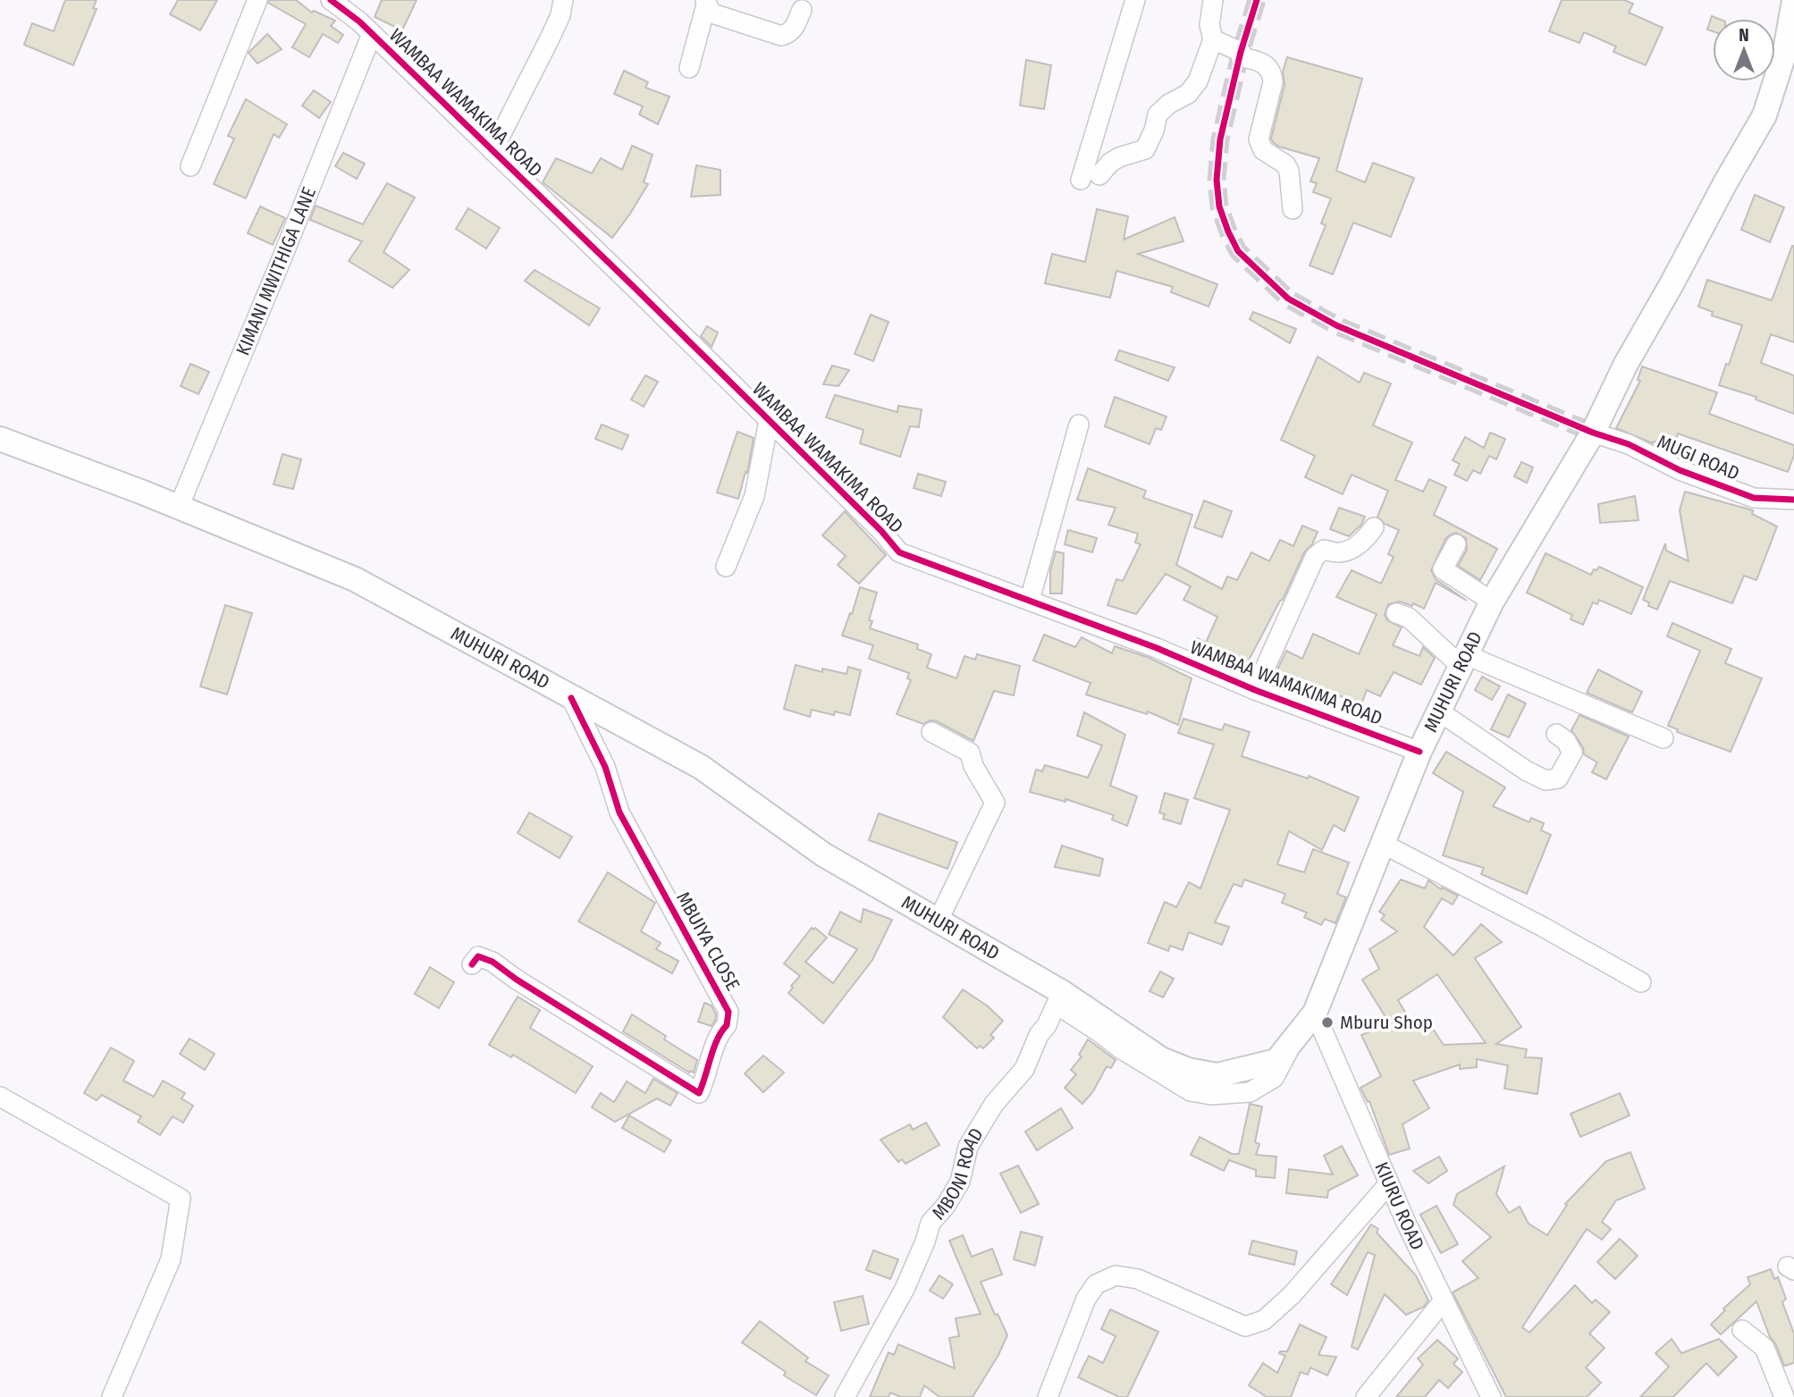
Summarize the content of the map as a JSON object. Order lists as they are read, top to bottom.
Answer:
{
  "streets": {
    "main road": ["MUHURI ROAD"],
    "street": [
      "WAMBAA WAMAKIMA ROAD",
      "KIMANI MWITHIGA LANE",
      "MUGI ROAD",
      "MBUIYA CLOSE",
      "MBONI ROAD",
      "KIURU ROAD"
    ]
  },
  "crossings": [
    ["WAMBAA WAMAKIMA ROAD", "KIMANI MWITHIGA LANE"],
    ["WAMBAA WAMAKIMA ROAD", "MUHURI ROAD"],
    ["KIMANI MWITHIGA LANE", "MUHURI ROAD"],
    ["MUGI ROAD", "MUHURI ROAD"],
    ["MUHURI ROAD", "MBUIYA CLOSE"],
    ["MUHURI ROAD", "MBONI ROAD"],
    ["MUHURI ROAD", "KIURU ROAD"]
  ],
  "places": ["Mburu Shop"],
  "north": "top"
}
